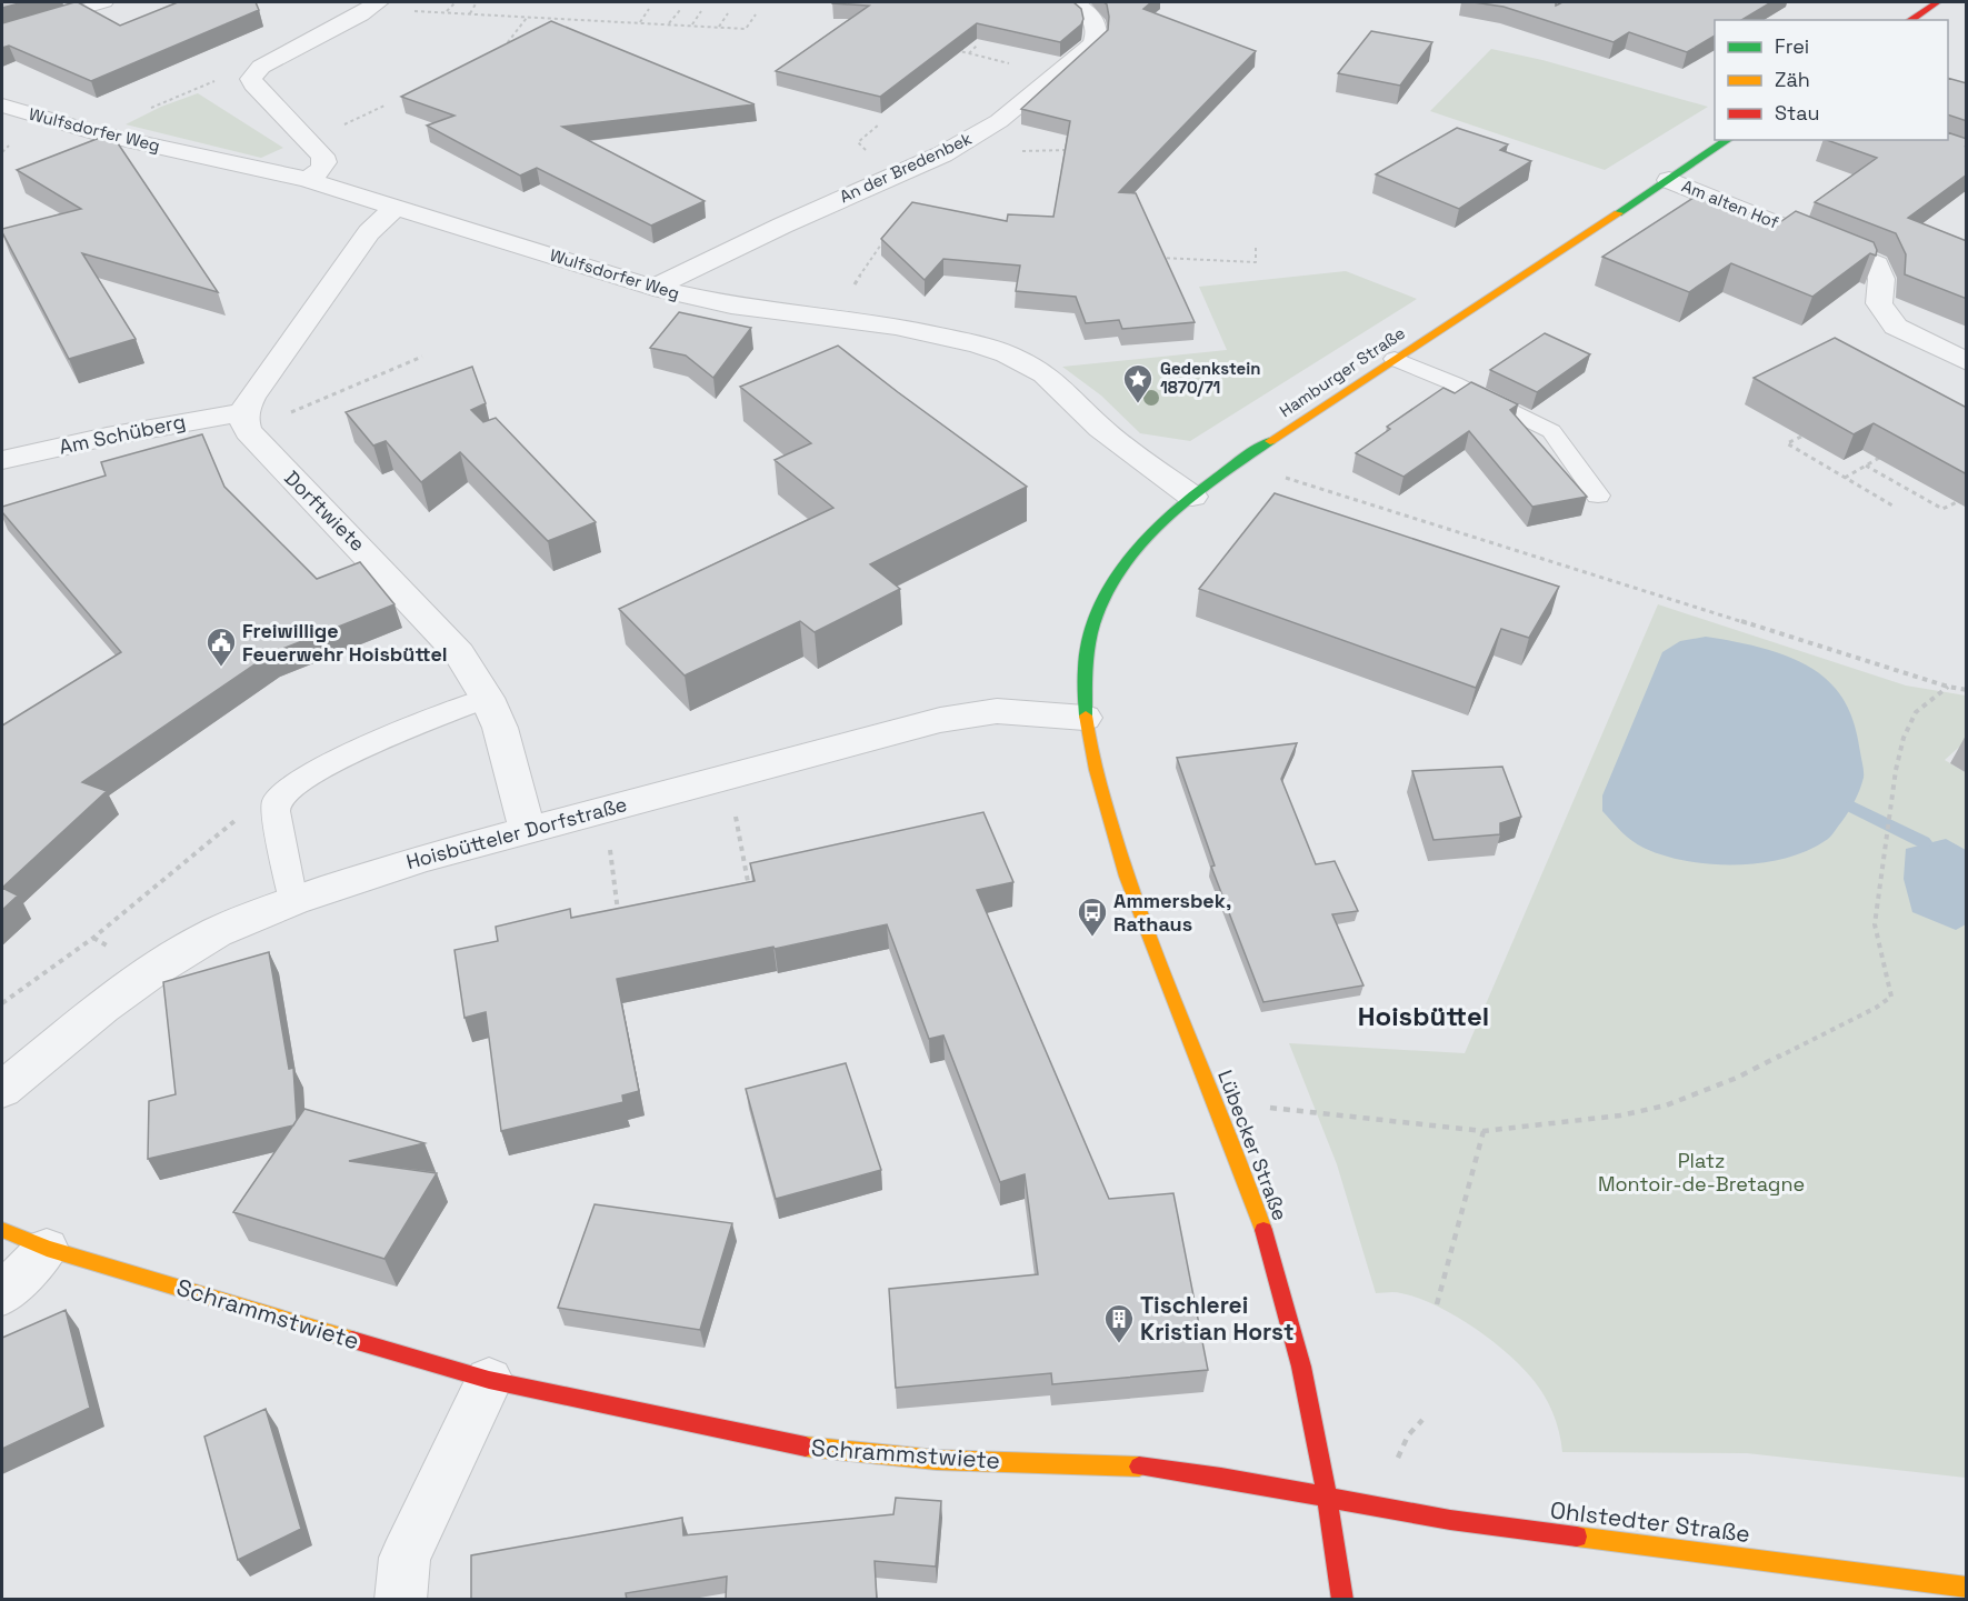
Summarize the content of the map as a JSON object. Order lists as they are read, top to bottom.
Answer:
{
  "streets": {
    "main road": [
      "Hamburger Straße",
      "Lübecker Straße",
      "Schrammstwiete",
      "Ohlstedter Straße"
    ],
    "street": [
      "Wulfsdorfer Weg",
      "An der Bredenbek",
      "Am alten Hof",
      "Am Schüberg",
      "Dorftwiete",
      "Hoisbütteler Dorfstraße"
    ]
  },
  "crossings": [
    ["Wulfsdorfer Weg", "An der Bredenbek"],
    ["Wulfsdorfer Weg", "Hamburger Straße"],
    ["Am alten Hof", "Hamburger Straße"],
    ["Hamburger Straße", "Hoisbütteler Dorfstraße"],
    ["Hamburger Straße", "Lübecker Straße"],
    ["Am Schüberg", "Dorftwiete"],
    ["Dorftwiete", "Hoisbütteler Dorfstraße"],
    ["Hoisbütteler Dorfstraße", "Lübecker Straße"],
    ["Lübecker Straße", "Schrammstwiete"],
    ["Lübecker Straße", "Ohlstedter Straße"],
    ["Schrammstwiete", "Ohlstedter Straße"]
  ],
  "districts": ["Hoisbüttel"],
  "parks": ["Platz Montoir-de-Bretagne"],
  "places": {
    "place": ["Gedenkstein 1870/71"],
    "public building": ["Freiwillige Feuerwehr Hoisbüttel"],
    "bus stop": ["Ammersbek, Rathaus"],
    "building": ["Tischlerei Kristian Horst"]
  },
  "legend": ["Frei", "Zäh", "Stau"]
}
